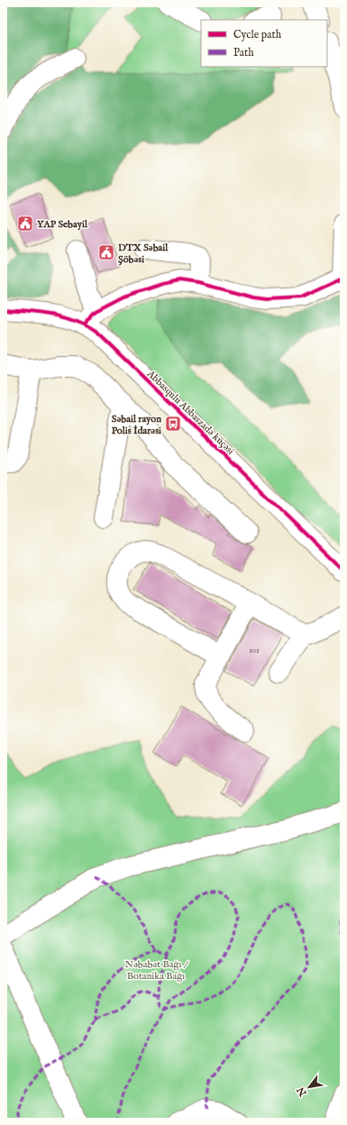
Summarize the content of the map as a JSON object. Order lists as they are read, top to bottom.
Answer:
{
  "streets": {
    "street": ["Abbasqulu Abbaszadə küçəsi"]
  },
  "parks": ["Nəbabət Bağı / Botanika Bağı"],
  "places": {
    "public building": ["YAP Sebayil", "DTX Səbail Şöbəsi"],
    "bus stop": ["Səbail rayon Polis İdarəsi"]
  },
  "house_numbers": ["101"],
  "legend": ["Cycle path", "Path"],
  "north": "bottom left"
}
